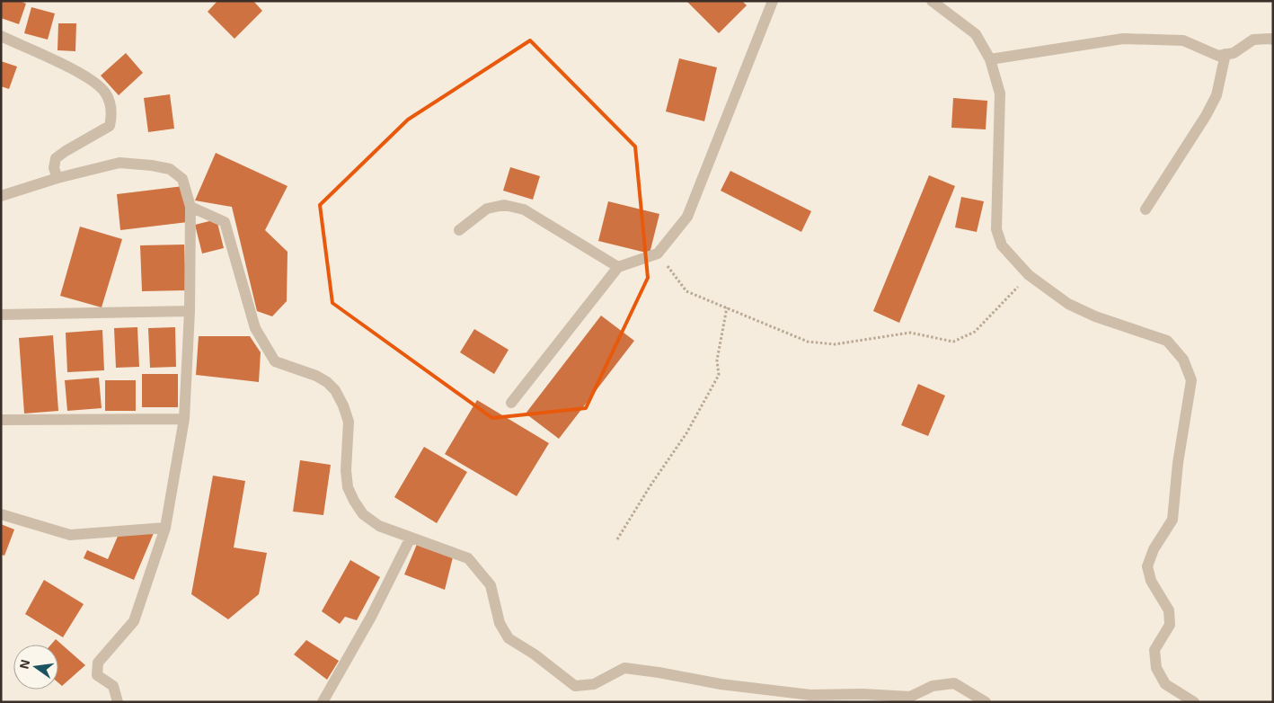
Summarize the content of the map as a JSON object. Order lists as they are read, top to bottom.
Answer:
{
  "north": "left"
}
